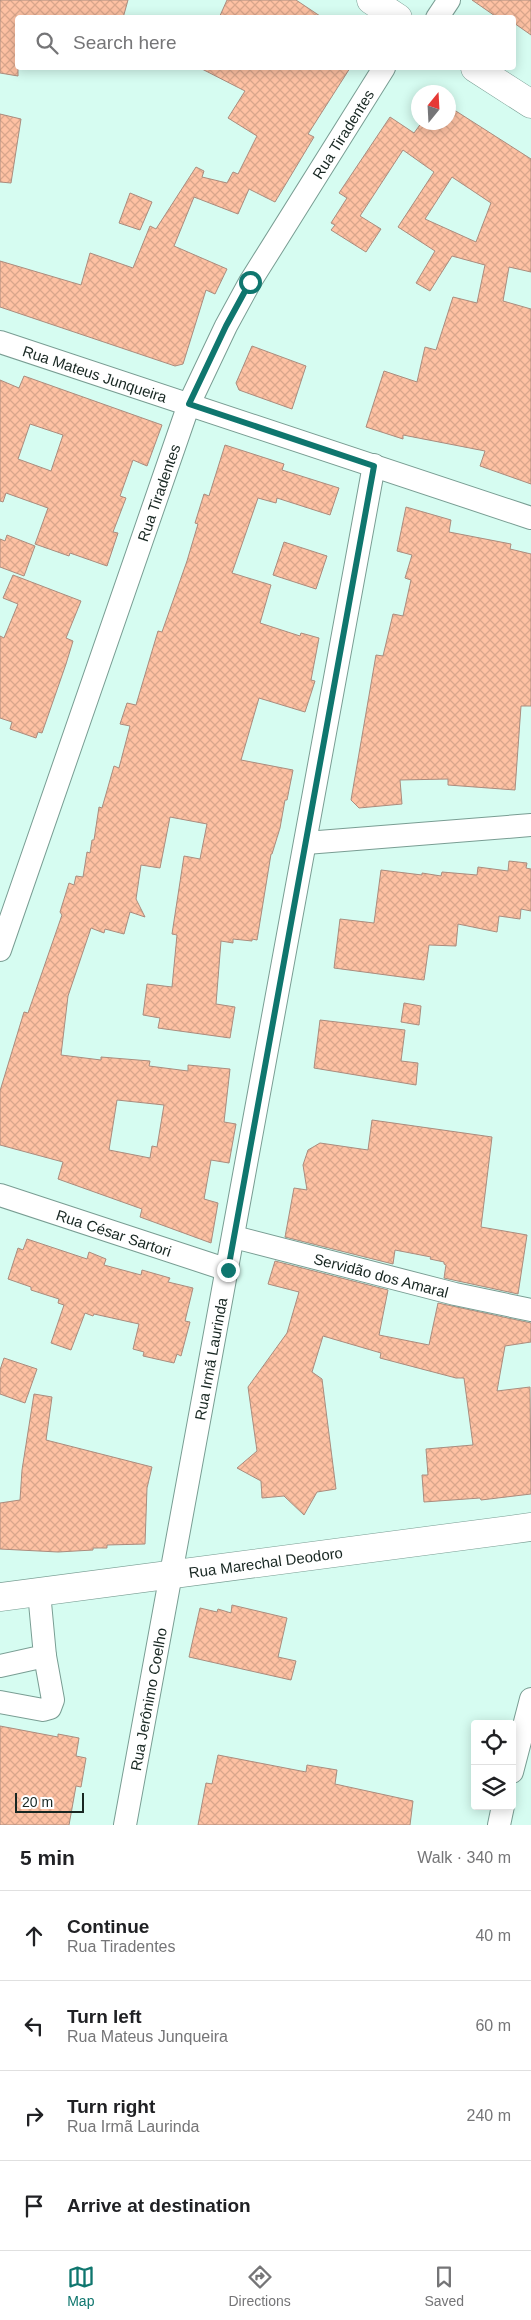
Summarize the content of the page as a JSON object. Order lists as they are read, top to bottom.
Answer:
{
  "streets": {
    "main road": ["Rua Marechal Deodoro"],
    "street": [
      "Rua Tiradentes",
      "Rua Mateus Junqueira",
      "Rua César Sartori",
      "Servidão dos Amaral",
      "Rua Irmã Laurinda",
      "Rua Jerônimo Coelho"
    ]
  },
  "crossings": [
    ["Rua Tiradentes", "Rua Mateus Junqueira"],
    ["Rua Mateus Junqueira", "Rua Irmã Laurinda"],
    ["Rua César Sartori", "Rua Irmã Laurinda"],
    ["Servidão dos Amaral", "Rua Irmã Laurinda"],
    ["Rua Irmã Laurinda", "Rua Marechal Deodoro"],
    ["Rua Irmã Laurinda", "Rua Jerônimo Coelho"],
    ["Rua Marechal Deodoro", "Rua Jerônimo Coelho"]
  ],
  "scale_bar": "20 m",
  "north": "top",
  "page": {
    "search": "Search here",
    "scale": "20 m",
    "heading": ["5 min", "Walk · 340 m"],
    "list": [
      ["Continue", "Rua Tiradentes", "40 m"],
      ["Turn left", "Rua Mateus Junqueira", "60 m"],
      ["Turn right", "Rua Irmã Laurinda", "240 m"],
      "Arrive at destination"
    ],
    "nav": ["Map", "Directions", "Saved"]
  }
}
